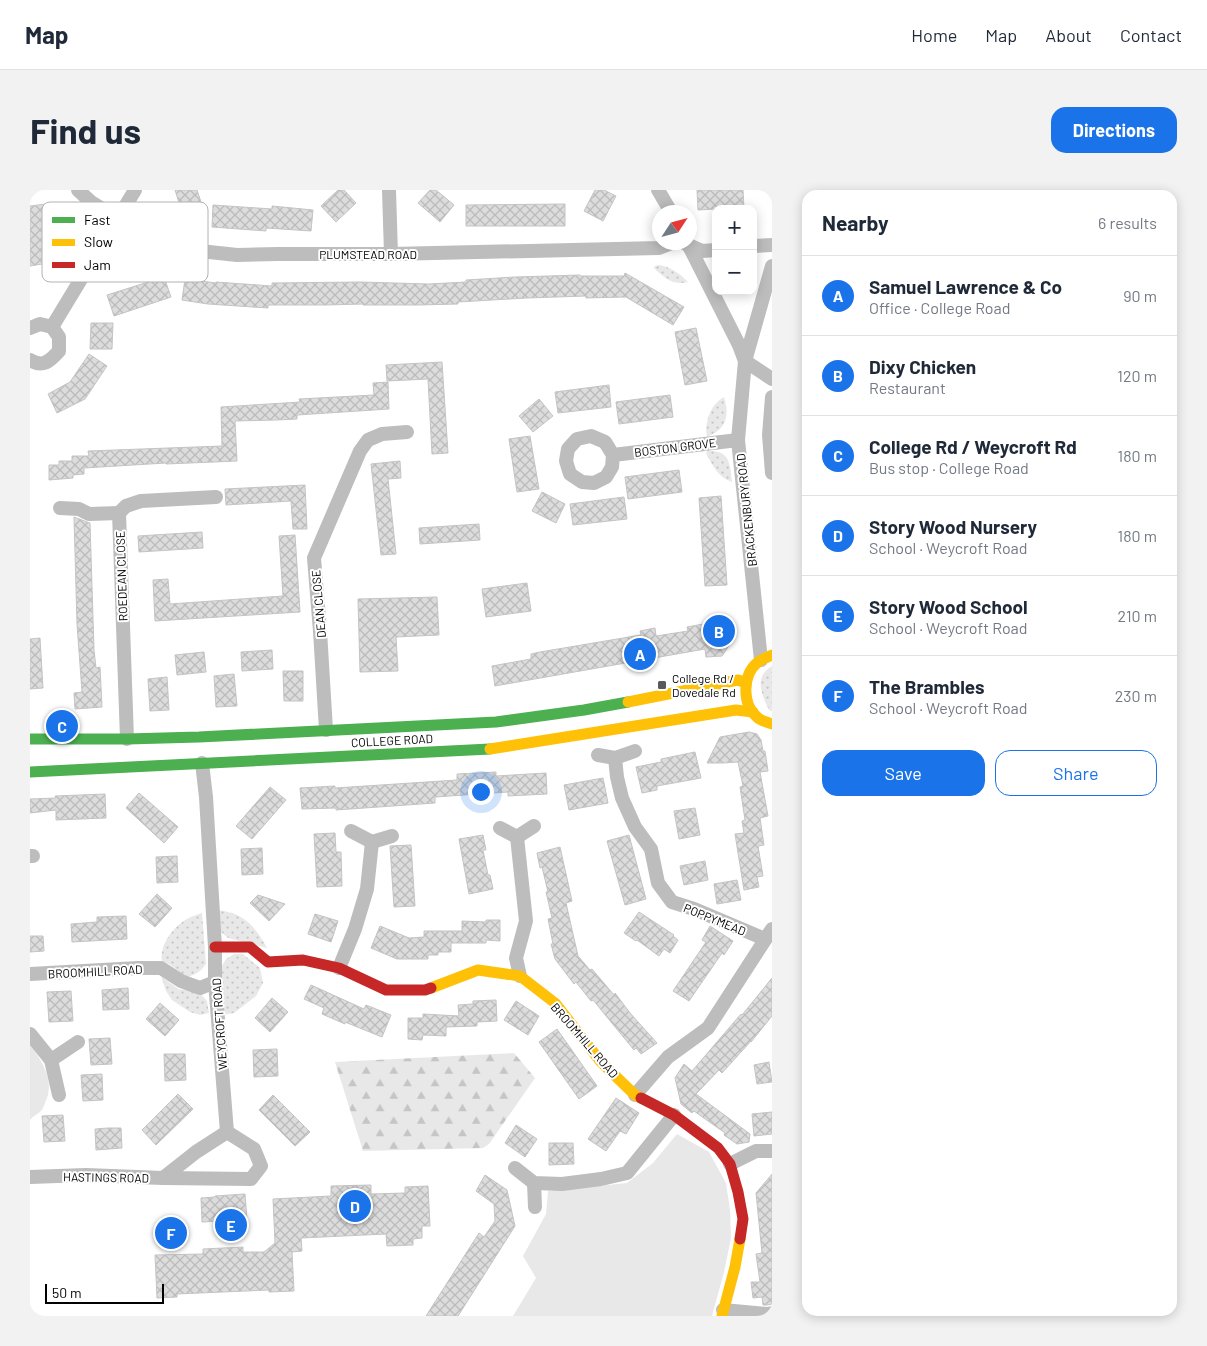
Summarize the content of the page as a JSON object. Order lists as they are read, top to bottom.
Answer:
{
  "streets": {
    "main road": ["COLLEGE ROAD", "BROOMHILL ROAD"],
    "street": [
      "PLUMSTEAD ROAD",
      "BOSTON GROVE",
      "BRACKENBURY ROAD",
      "ROEDEAN CLOSE",
      "DEAN CLOSE",
      "POPPYMEAD",
      "WEYCROFT ROAD",
      "HASTINGS ROAD"
    ]
  },
  "crossings": [
    ["BOSTON GROVE", "BRACKENBURY ROAD"],
    ["ROEDEAN CLOSE", "COLLEGE ROAD"],
    ["DEAN CLOSE", "COLLEGE ROAD"],
    ["COLLEGE ROAD", "WEYCROFT ROAD"],
    ["BROOMHILL ROAD", "WEYCROFT ROAD"],
    ["WEYCROFT ROAD", "HASTINGS ROAD"]
  ],
  "places": {
    "transit": ["College Rd / Dovedale Rd"]
  },
  "legend": ["Fast", "Slow", "Jam"],
  "scale_bar": "50 m",
  "north": "top right",
  "page": {
    "header": "Map",
    "nav": [
      "Home",
      "Map",
      "About",
      "Contact"
    ],
    "buttons": [
      "Directions",
      ["Save", "Share"]
    ],
    "title": "Find us",
    "heading": ["Nearby", "6 results"],
    "map_buttons": ["+", "−"],
    "list": [
      {
        "mark": "A",
        "name": "Samuel Lawrence & Co",
        "note": "Office · College Road",
        "value": "90 m"
      },
      {
        "mark": "B",
        "name": "Dixy Chicken",
        "note": "Restaurant",
        "value": "120 m"
      },
      {
        "mark": "C",
        "name": "College Rd / Weycroft Rd",
        "note": "Bus stop · College Road",
        "value": "180 m"
      },
      {
        "mark": "D",
        "name": "Story Wood Nursery",
        "note": "School · Weycroft Road",
        "value": "180 m"
      },
      {
        "mark": "E",
        "name": "Story Wood School",
        "note": "School · Weycroft Road",
        "value": "210 m"
      },
      {
        "mark": "F",
        "name": "The Brambles",
        "note": "School · Weycroft Road",
        "value": "230 m"
      }
    ],
    "pins": [
      "B",
      "A",
      "C",
      "D",
      "E",
      "F"
    ],
    "scale": "50 m"
  }
}
